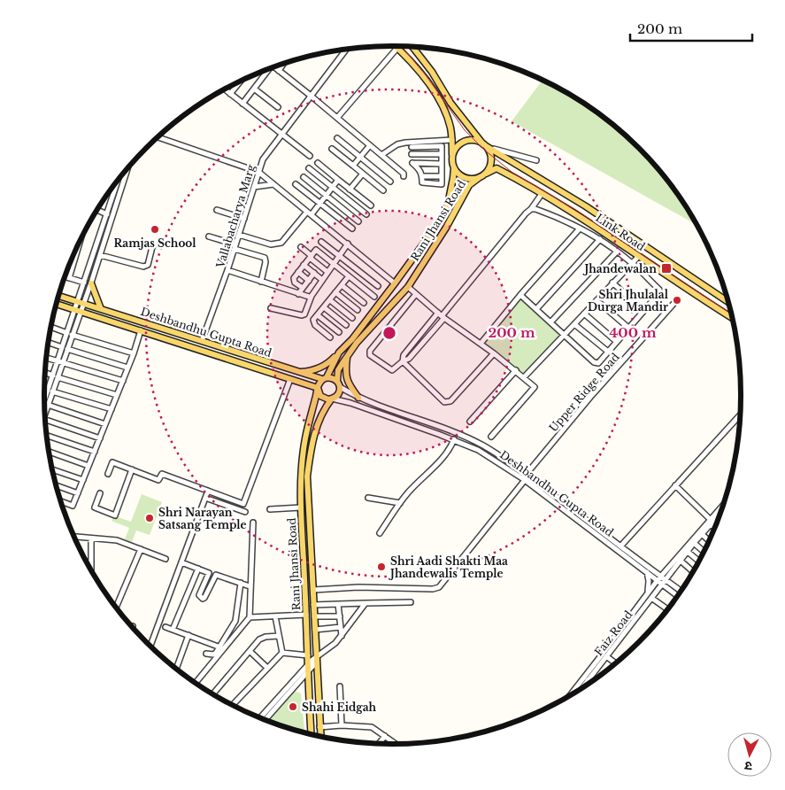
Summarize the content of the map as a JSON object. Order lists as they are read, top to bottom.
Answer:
{
  "streets": {
    "main road": ["Rani Jhansi Road", "Link Road", "Deshbandhu Gupta Road"],
    "street": ["Vallabacharya Marg", "Upper Ridge Road", "Faiz Road"]
  },
  "crossings": [
    ["Vallabacharya Marg", "Deshbandhu Gupta Road"],
    ["Rani Jhansi Road", "Link Road"],
    ["Rani Jhansi Road", "Deshbandhu Gupta Road"],
    ["Deshbandhu Gupta Road", "Upper Ridge Road"],
    ["Deshbandhu Gupta Road", "Faiz Road"]
  ],
  "places": {
    "other": [
      "Ramjas School",
      "Shri Jhulalal Durga Mandir",
      "Shri Narayan Satsang Temple",
      "Shri Aadi Shakti Maa Jhandewalis Temple",
      "Shahi Eidgah"
    ],
    "transit": ["Jhandewalan"]
  },
  "scale_bar": "200 m",
  "north": "bottom",
  "rings": ["200 m", "400 m"]
}
